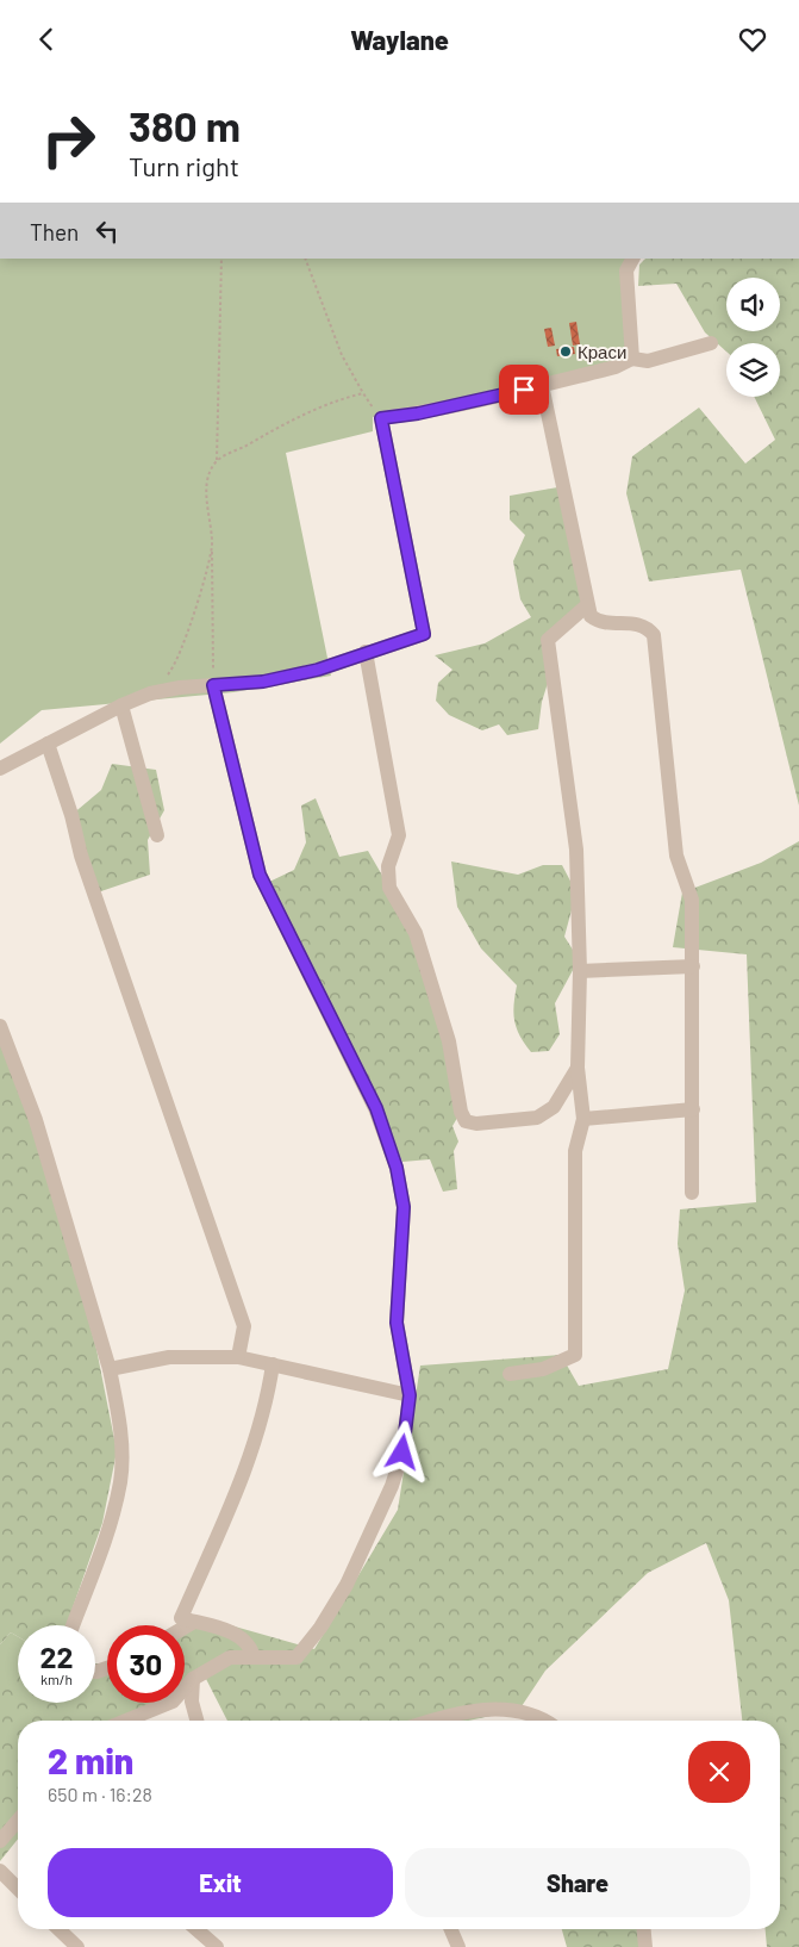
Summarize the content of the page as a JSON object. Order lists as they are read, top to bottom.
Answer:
{
  "places": ["Краси"],
  "page": {
    "header": "Waylane",
    "turn": ["380 m", "Turn right"],
    "then": "Then",
    "speed": "22 km/h",
    "limit": "30",
    "heading": ["2 min", "650 m · 16:28"],
    "buttons": ["Exit", "Share"]
  }
}
